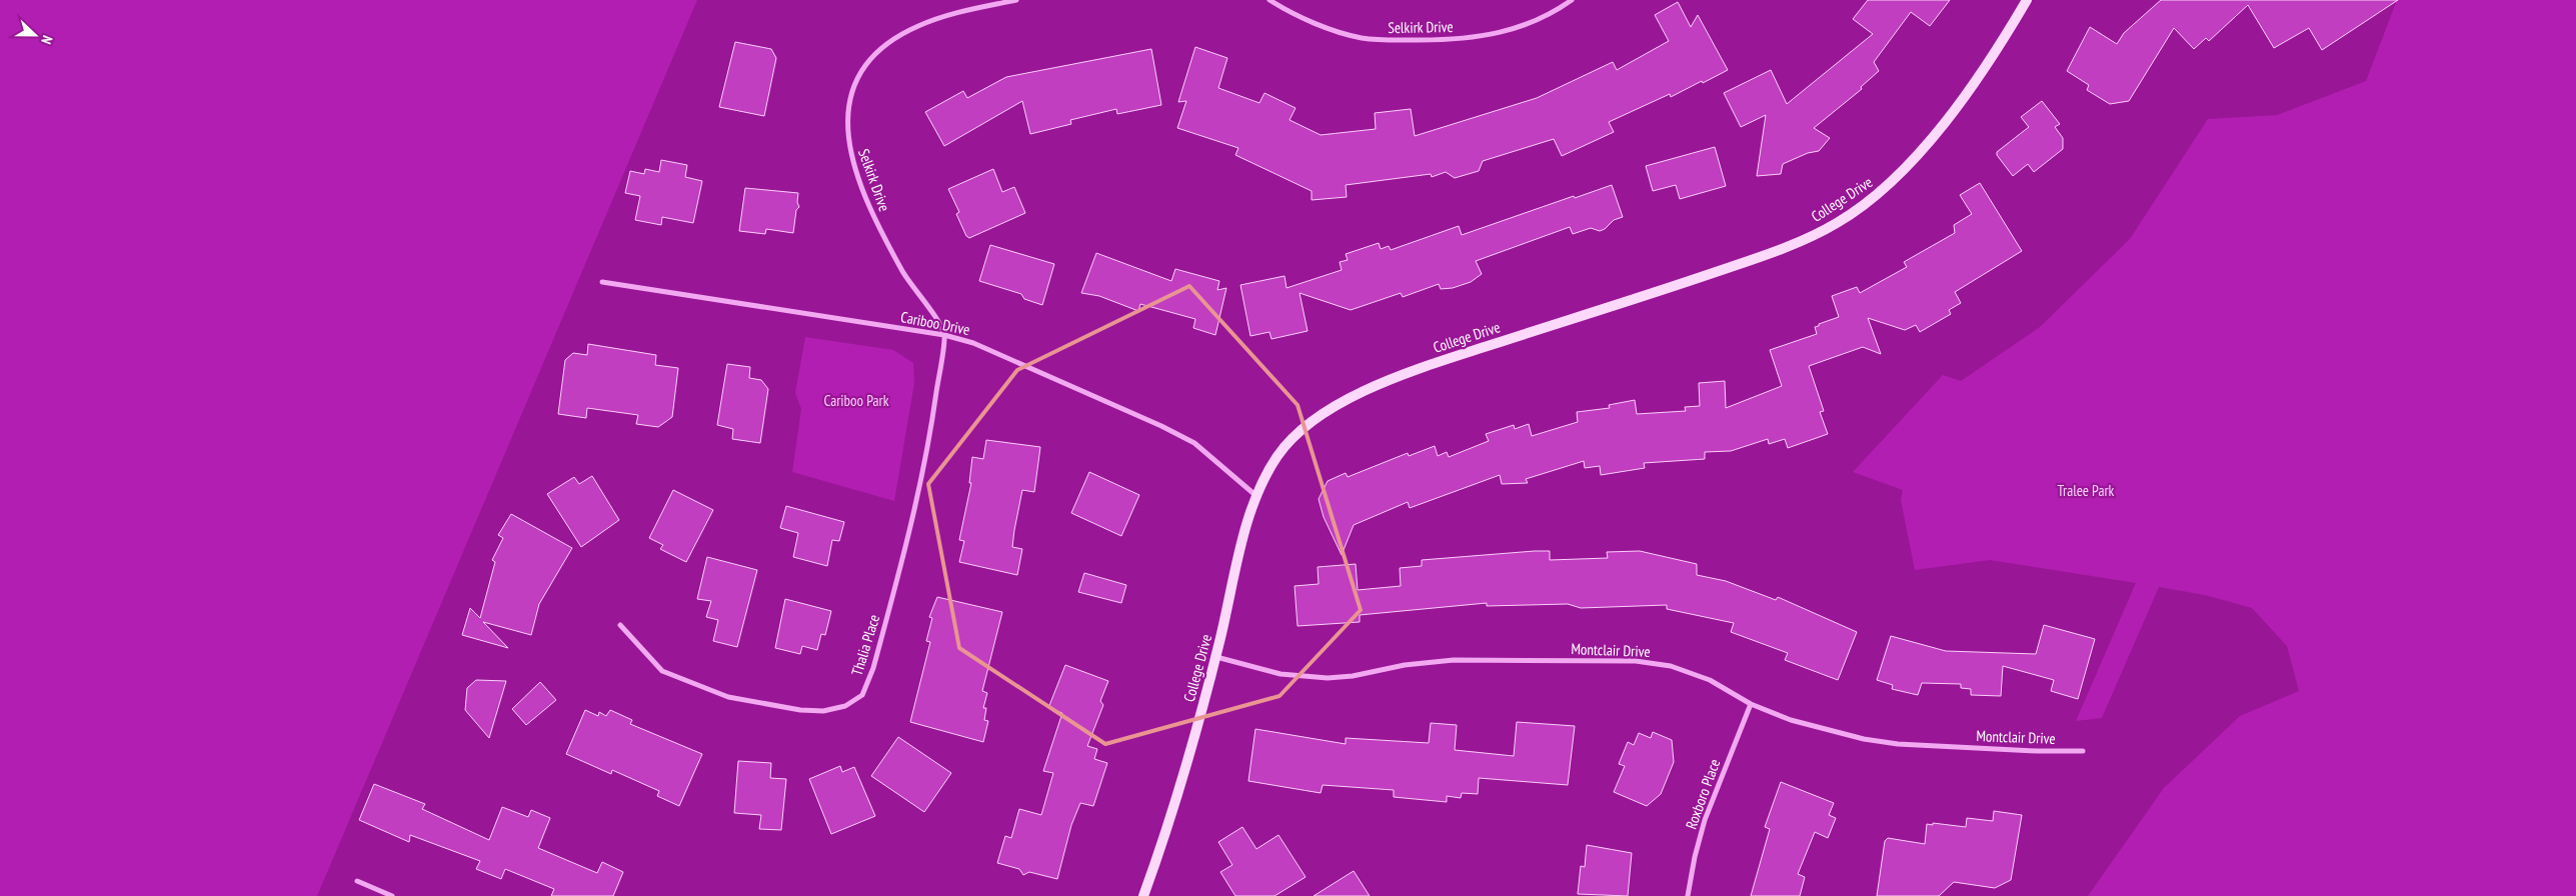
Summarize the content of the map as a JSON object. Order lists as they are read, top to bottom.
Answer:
{
  "streets": {
    "street": [
      "Selkirk Drive",
      "College Drive",
      "Cariboo Drive",
      "Thalia Place",
      "Montclair Drive",
      "Roxboro Place"
    ]
  },
  "crossings": [
    ["Selkirk Drive", "Cariboo Drive"],
    ["Selkirk Drive", "Thalia Place"],
    ["College Drive", "Cariboo Drive"],
    ["College Drive", "Montclair Drive"],
    ["Cariboo Drive", "Thalia Place"],
    ["Montclair Drive", "Roxboro Place"]
  ],
  "parks": ["Cariboo Park", "Tralee Park"],
  "north": "right"
}
